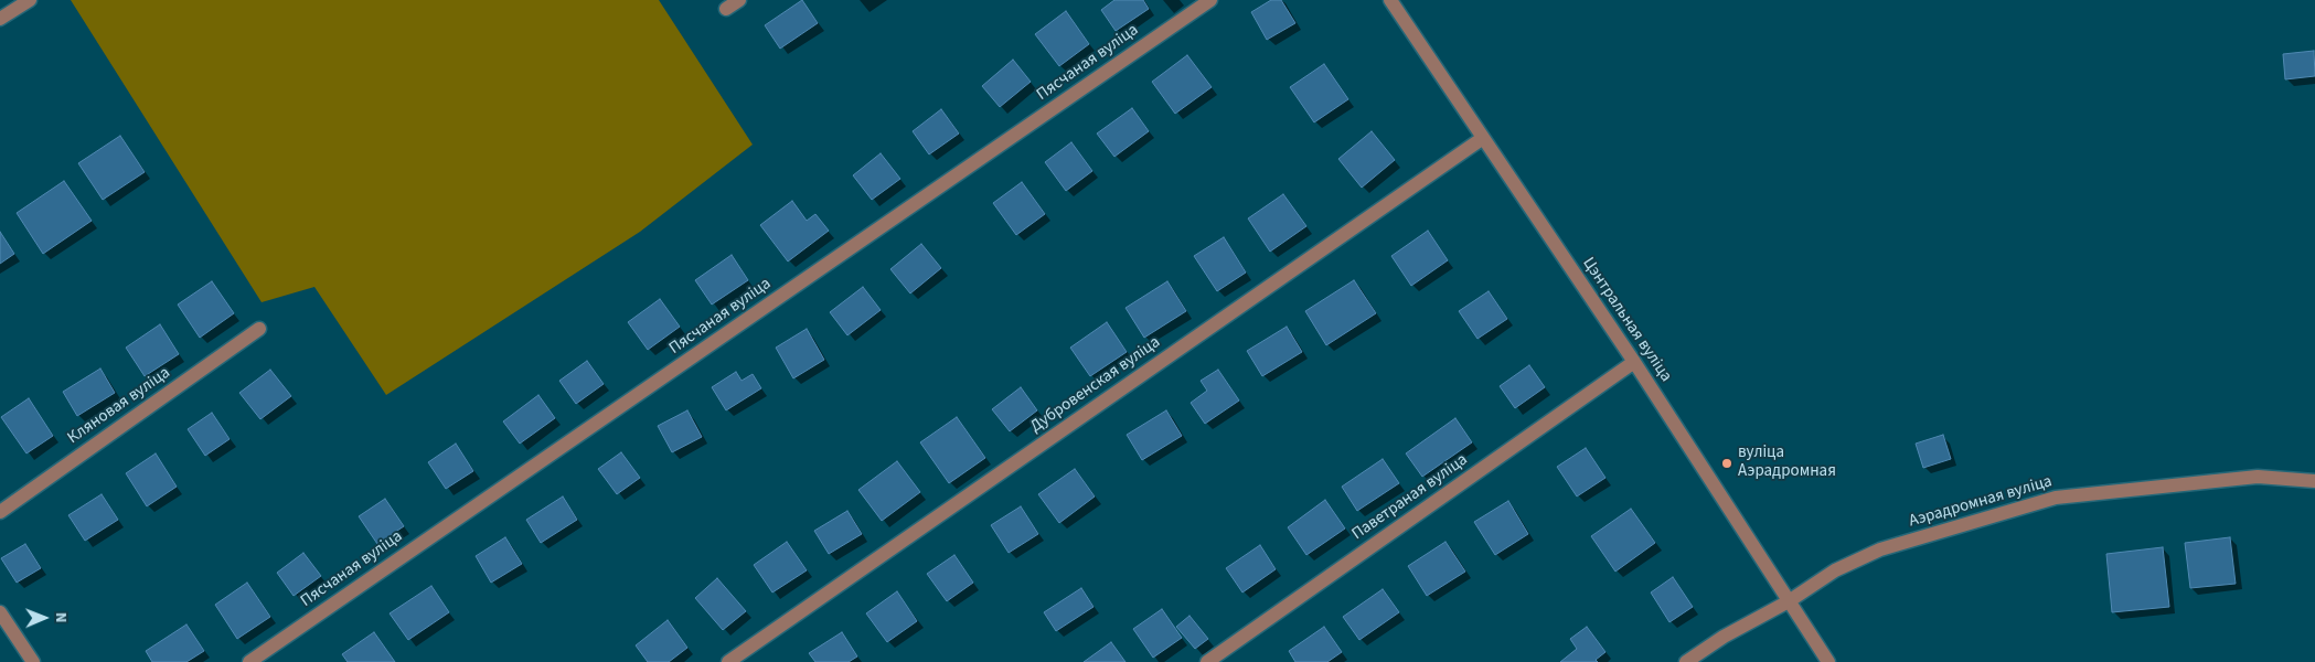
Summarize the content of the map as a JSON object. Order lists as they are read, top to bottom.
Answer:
{
  "streets": {
    "street": [
      "Пясчаная вуліца",
      "Цэнтральная вуліца",
      "Дубровенская вуліца",
      "Кляновая вуліца",
      "Паветраная вуліца",
      "Аэрадромная вуліца"
    ]
  },
  "crossings": [
    ["Цэнтральная вуліца", "Дубровенская вуліца"],
    ["Цэнтральная вуліца", "Паветраная вуліца"],
    ["Цэнтральная вуліца", "Аэрадромная вуліца"]
  ],
  "places": ["вуліца Аэрадромная"],
  "north": "right"
}
